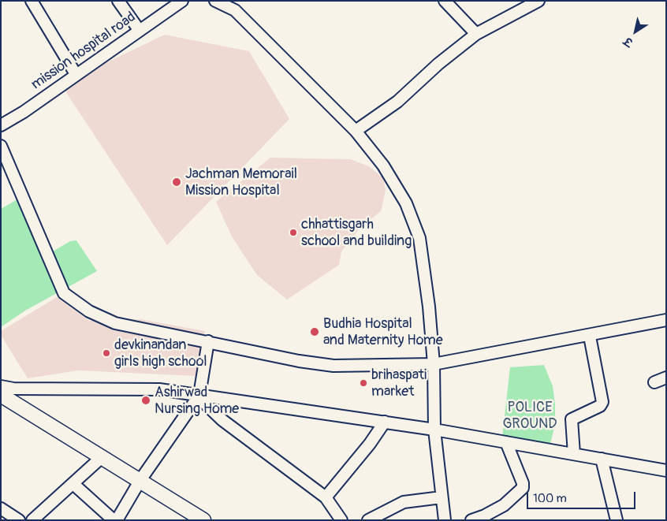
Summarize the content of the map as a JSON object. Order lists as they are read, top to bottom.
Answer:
{
  "streets": {
    "street": ["mission hospital road"]
  },
  "parks": ["POLICE GROUND"],
  "places": [
    "Jachman Memorail Mission Hospital",
    "chhattisgarh school and building",
    "Budhia Hospital and Maternity Home",
    "devkinandan girls high school",
    "brihaspati market",
    "Ashirwad Nursing Home"
  ],
  "scale_bar": "100 m",
  "north": "bottom left"
}
